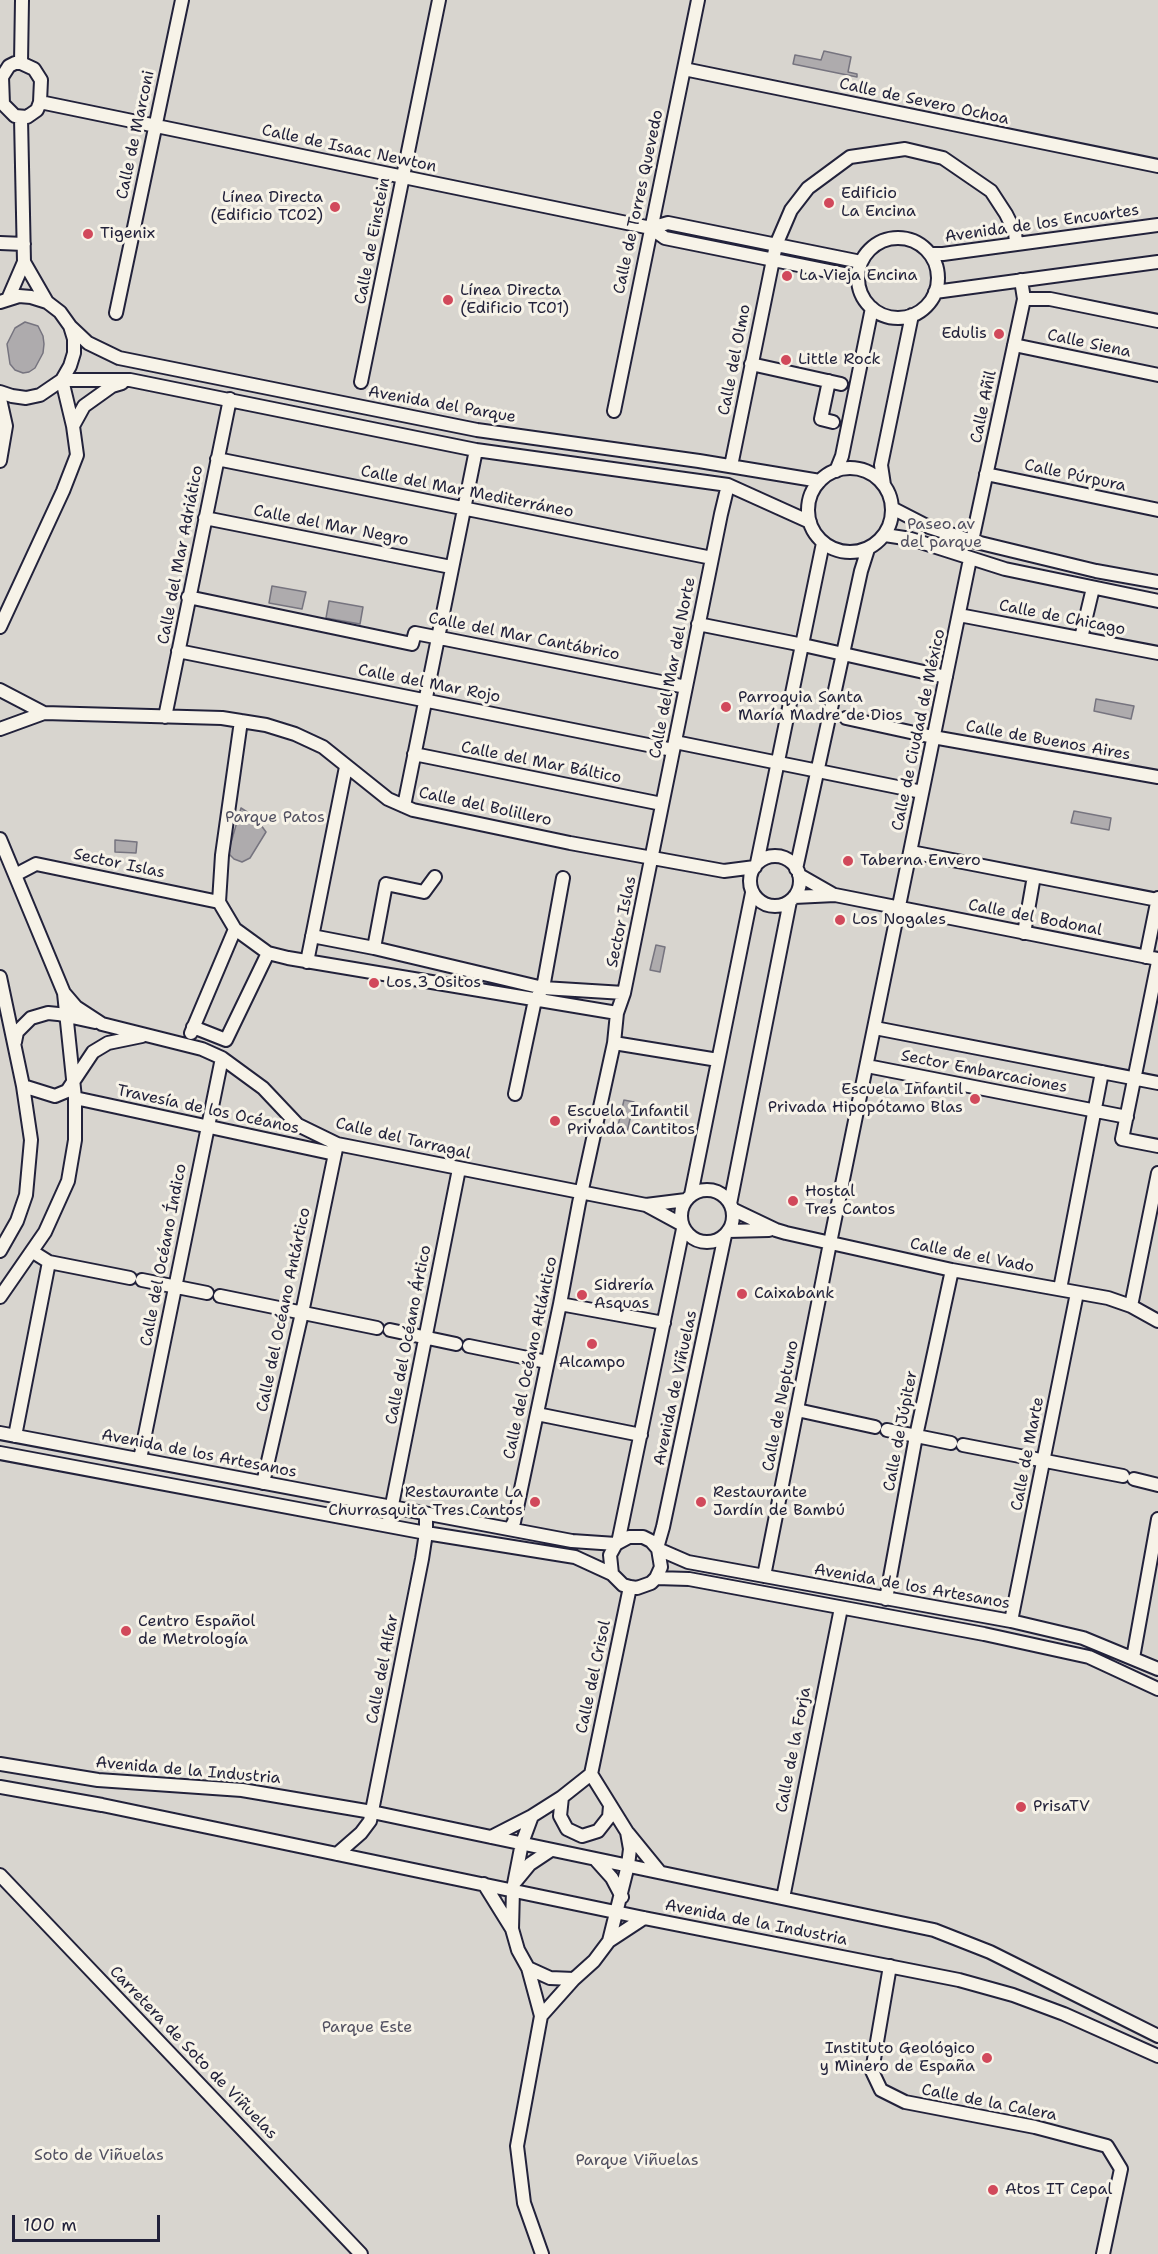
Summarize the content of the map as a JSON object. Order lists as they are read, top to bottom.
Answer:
{
  "streets": {
    "street": [
      "Calle de Severo Ochoa",
      "Calle de Marconi",
      "Calle de Isaac Newton",
      "Calle de Torres Quevedo",
      "Avenida de los Encuartes",
      "Calle de Einstein",
      "Calle Siena",
      "Calle del Olmo",
      "Avenida del Parque",
      "Calle Añil",
      "Calle Púrpura",
      "Calle del Mar Mediterráneo",
      "Calle del Mar Negro",
      "Calle del Mar Adriático",
      "Calle de Chicago",
      "Calle del Mar Cantábrico",
      "Calle del Mar del Norte",
      "Calle del Mar Rojo",
      "Calle de Ciudad de México",
      "Calle de Buenos Aires",
      "Calle del Mar Báltico",
      "Calle del Bolillero",
      "Sector Islas",
      "Calle del Bodonal",
      "Sector Embarcaciones",
      "Travesía de los Océanos",
      "Calle del Tarragal",
      "Calle del Océano Índico",
      "Calle de el Vado",
      "Calle del Océano Antártico",
      "Calle del Océano Ártico",
      "Calle del Océano Atlántico",
      "Avenida de Viñuelas",
      "Calle de Neptuno",
      "Calle de Júpiter",
      "Avenida de los Artesanos",
      "Calle de Marte",
      "Calle del Alfar",
      "Calle del Crisol",
      "Calle de la Forja",
      "Avenida de la Industria",
      "Carretera de Soto de Viñuelas",
      "Calle de la Calera"
    ]
  },
  "crossings": [
    ["Calle de Severo Ochoa", "Calle de Torres Quevedo"],
    ["Calle de Marconi", "Calle de Isaac Newton"],
    ["Calle de Isaac Newton", "Calle de Torres Quevedo"],
    ["Calle de Isaac Newton", "Avenida de los Encuartes"],
    ["Calle de Isaac Newton", "Calle de Einstein"],
    ["Calle de Isaac Newton", "Calle del Olmo"],
    ["Avenida de los Encuartes", "Calle del Olmo"],
    ["Calle Siena", "Calle Añil"],
    ["Calle del Olmo", "Avenida del Parque"],
    ["Calle Añil", "Calle Púrpura"],
    ["Calle del Mar Mediterráneo", "Calle del Mar Adriático"],
    ["Calle del Mar Mediterráneo", "Calle del Mar del Norte"],
    ["Calle del Mar Negro", "Calle del Mar Adriático"],
    ["Calle del Mar Adriático", "Calle del Mar Cantábrico"],
    ["Calle del Mar Adriático", "Calle del Mar Rojo"],
    ["Calle del Mar Adriático", "Calle del Bolillero"],
    ["Calle de Chicago", "Calle de Ciudad de México"],
    ["Calle del Mar Cantábrico", "Calle del Mar del Norte"],
    ["Calle del Mar del Norte", "Calle del Mar Rojo"],
    ["Calle del Mar del Norte", "Calle del Mar Báltico"],
    ["Calle del Mar del Norte", "Calle del Bolillero"],
    ["Calle del Mar del Norte", "Sector Islas"],
    ["Calle del Mar Rojo", "Calle de Ciudad de México"],
    ["Calle de Ciudad de México", "Calle de Buenos Aires"],
    ["Calle de Ciudad de México", "Calle del Bodonal"],
    ["Calle del Bolillero", "Sector Islas"],
    ["Sector Islas", "Calle del Tarragal"],
    ["Sector Islas", "Calle del Océano Atlántico"],
    ["Travesía de los Océanos", "Calle del Tarragal"],
    ["Travesía de los Océanos", "Calle del Océano Índico"],
    ["Travesía de los Océanos", "Calle del Océano Antártico"],
    ["Calle del Tarragal", "Calle del Océano Índico"],
    ["Calle del Tarragal", "Calle del Océano Antártico"],
    ["Calle del Tarragal", "Calle del Océano Ártico"],
    ["Calle del Tarragal", "Calle del Océano Atlántico"],
    ["Calle del Tarragal", "Avenida de Viñuelas"],
    ["Calle del Océano Índico", "Avenida de los Artesanos"],
    ["Calle de el Vado", "Calle de Neptuno"],
    ["Calle de el Vado", "Calle de Júpiter"],
    ["Calle de el Vado", "Calle de Marte"],
    ["Calle del Océano Antártico", "Avenida de los Artesanos"],
    ["Calle del Océano Ártico", "Avenida de los Artesanos"],
    ["Calle del Océano Atlántico", "Avenida de Viñuelas"],
    ["Calle del Océano Atlántico", "Avenida de los Artesanos"],
    ["Avenida de Viñuelas", "Avenida de los Artesanos"],
    ["Avenida de Viñuelas", "Calle del Crisol"],
    ["Calle de Neptuno", "Avenida de los Artesanos"],
    ["Calle de Júpiter", "Avenida de los Artesanos"],
    ["Avenida de los Artesanos", "Calle de Marte"],
    ["Avenida de los Artesanos", "Calle del Alfar"],
    ["Avenida de los Artesanos", "Calle del Crisol"],
    ["Avenida de los Artesanos", "Calle de la Forja"],
    ["Calle del Alfar", "Avenida de la Industria"],
    ["Calle de la Forja", "Avenida de la Industria"],
    ["Avenida de la Industria", "Calle de la Calera"]
  ],
  "parks": [
    "Paseo av del parque",
    "Parque Patos",
    "Parque Este",
    "Soto de Viñuelas",
    "Parque Viñuelas"
  ],
  "places": [
    "Edificio La Encina",
    "Línea Directa (Edificio TC02)",
    "Tigenix",
    "La Vieja Encina",
    "Línea Directa (Edificio TC01)",
    "Edulis",
    "Little Rock",
    "Parroquia Santa María Madre de Dios",
    "Taberna Envero",
    "Los Nogales",
    "Los 3 Ositos",
    "Escuela Infantil Privada Hipopótamo Blas",
    "Escuela Infantil Privada Cantitos",
    "Hostal Tres Cantos",
    "Caixabank",
    "Sidrería Asquas",
    "Alcampo",
    "Restaurante La Churrasquita Tres Cantos",
    "Restaurante Jardín de Bambú",
    "Centro Español de Metrología",
    "PrisaTV",
    "Instituto Geológico y Minero de España",
    "Atos IT Cepal"
  ],
  "scale_bar": "100 m"
}
